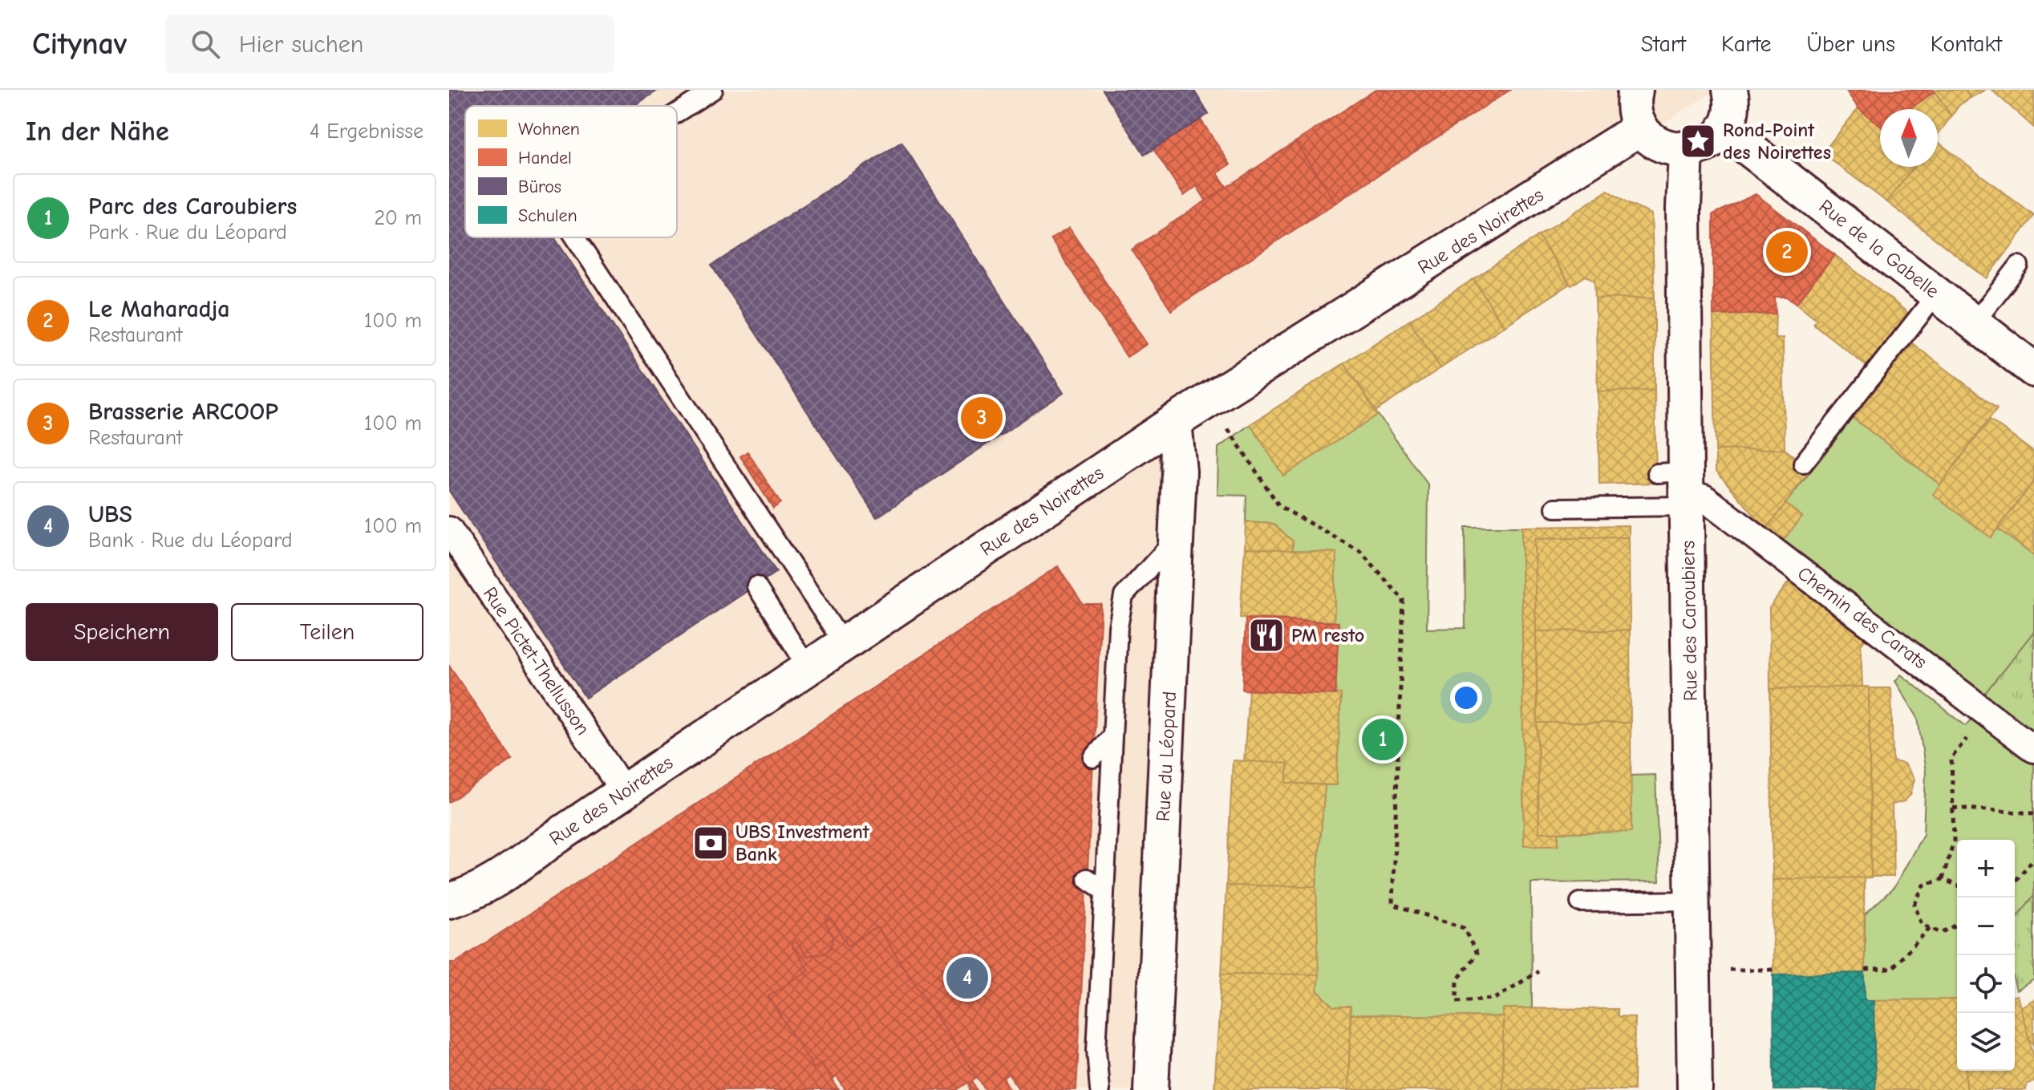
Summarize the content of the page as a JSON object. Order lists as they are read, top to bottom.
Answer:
{
  "streets": {
    "street": [
      "Rue des Noirettes",
      "Rue de la Gabelle",
      "Chemin des Carats",
      "Rue des Caroubiers",
      "Rue Pictet-Thellusson",
      "Rue du Léopard"
    ]
  },
  "crossings": [
    ["Rue des Noirettes", "Rue Pictet-Thellusson"],
    ["Rue des Noirettes", "Rue du Léopard"],
    ["Chemin des Carats", "Rue des Caroubiers"]
  ],
  "places": {
    "place": ["Rond-Point des Noirettes"],
    "restaurant": ["PM resto"],
    "bank": ["UBS Investment Bank"]
  },
  "legend": [
    "Wohnen",
    "Handel",
    "Büros",
    "Schulen"
  ],
  "north": "top",
  "page": {
    "header": "Citynav",
    "search": "Hier suchen",
    "nav": [
      "Start",
      "Karte",
      "Über uns",
      "Kontakt"
    ],
    "heading": ["In der Nähe", "4 Ergebnisse"],
    "list": [
      {
        "mark": "1",
        "name": "Parc des Caroubiers",
        "note": "Park · Rue du Léopard",
        "value": "20 m"
      },
      {
        "mark": "2",
        "name": "Le Maharadja",
        "note": "Restaurant",
        "value": "100 m"
      },
      {
        "mark": "3",
        "name": "Brasserie ARCOOP",
        "note": "Restaurant",
        "value": "100 m"
      },
      {
        "mark": "4",
        "name": "UBS",
        "note": "Bank · Rue du Léopard",
        "value": "100 m"
      }
    ],
    "pins": [
      "2",
      "3",
      "1",
      "4"
    ],
    "buttons": ["Speichern", "Teilen"],
    "map_buttons": ["+", "−"]
  }
}
